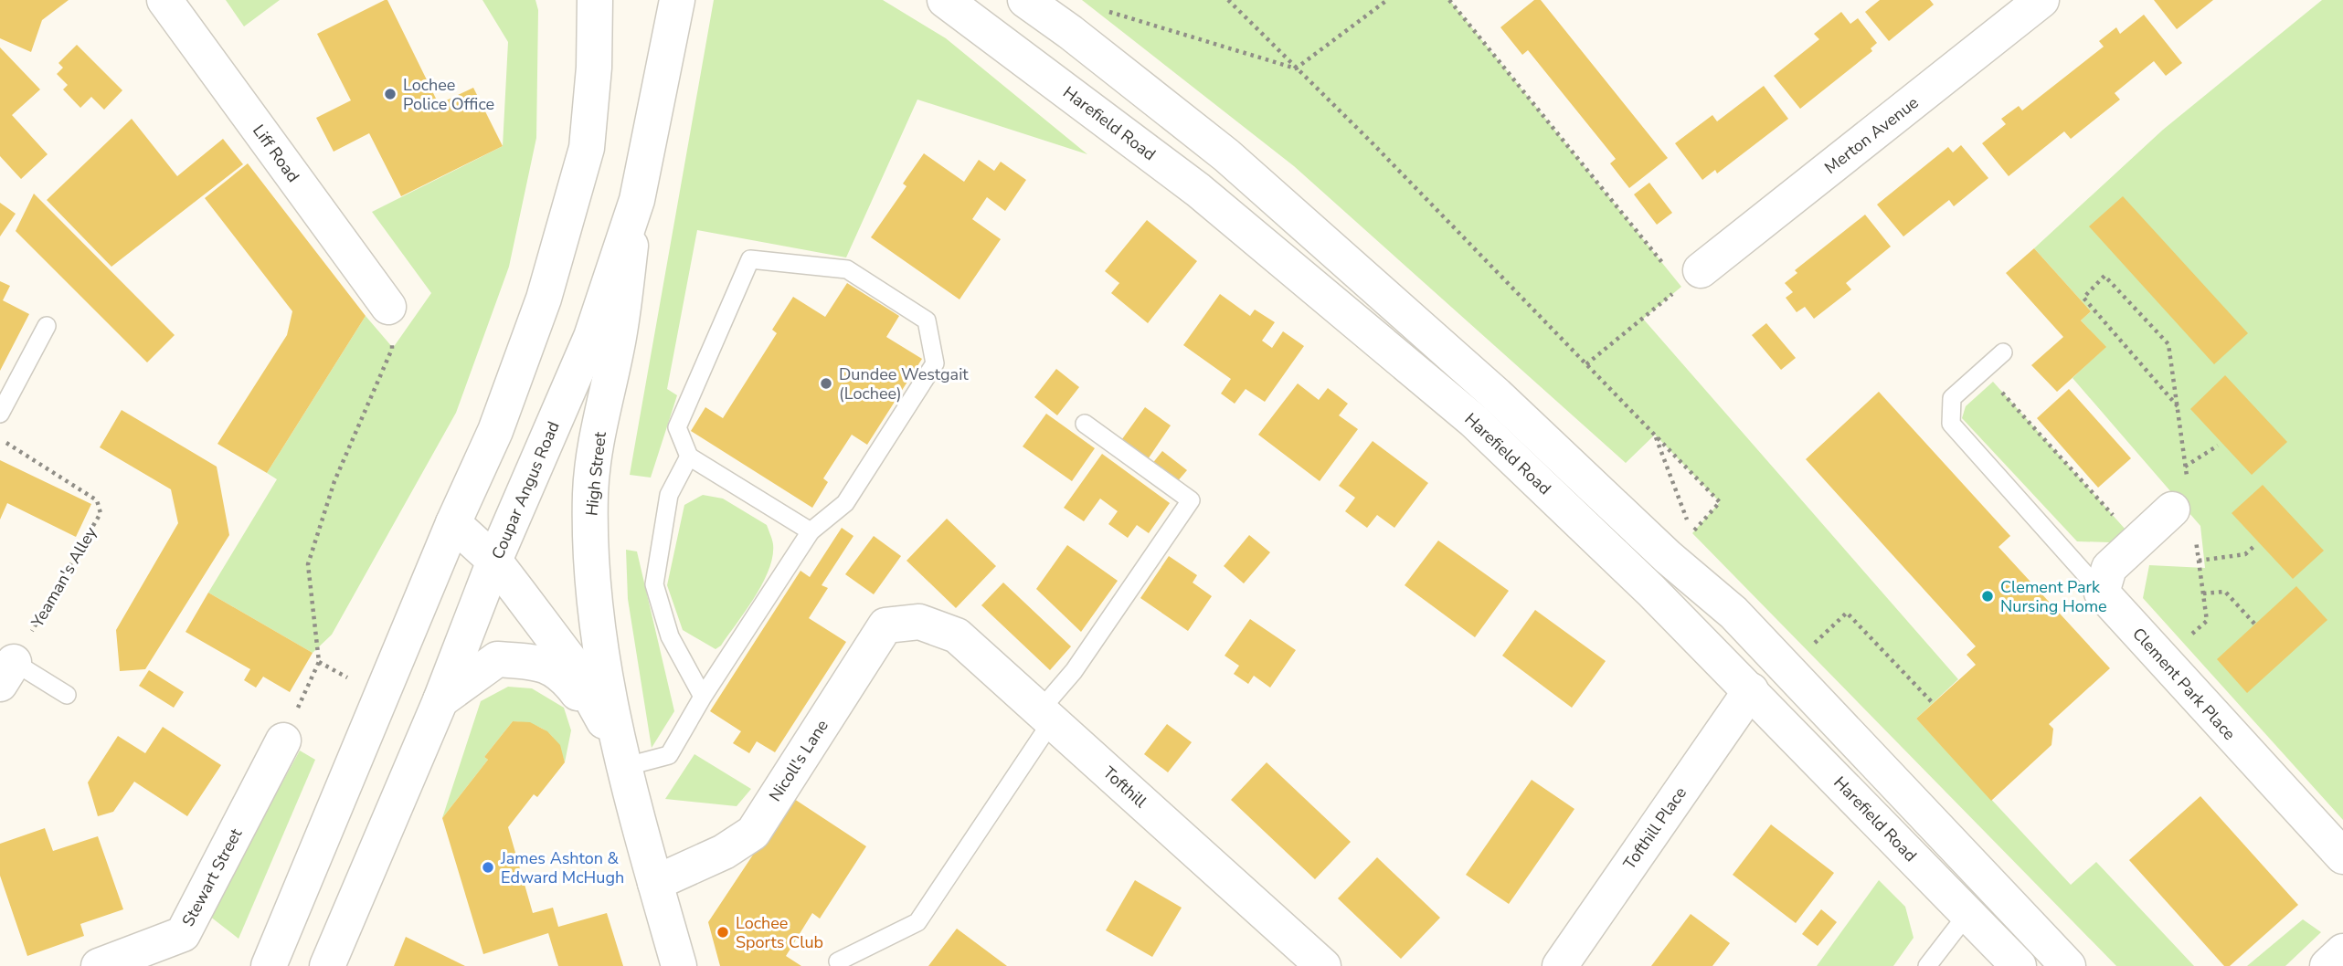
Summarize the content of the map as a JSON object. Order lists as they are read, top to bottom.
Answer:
{
  "streets": {
    "street": [
      "Harefield Road",
      "Merton Avenue",
      "Liff Road",
      "High Street",
      "Coupar Angus Road",
      "Clement Park Place",
      "Nicoll's Lane",
      "Tofthill",
      "Tofthill Place",
      "Stewart Street"
    ],
    "path": ["Yeaman's Alley"]
  },
  "crossings": [
    ["Harefield Road", "Tofthill Place"],
    ["High Street", "Coupar Angus Road"],
    ["High Street", "Nicoll's Lane"],
    ["Nicoll's Lane", "Tofthill"]
  ],
  "places": [
    "Lochee Police Office",
    "Dundee Westgait (Lochee)",
    "Clement Park Nursing Home",
    "James Ashton & Edward McHugh",
    "Lochee Sports Club"
  ]
}
